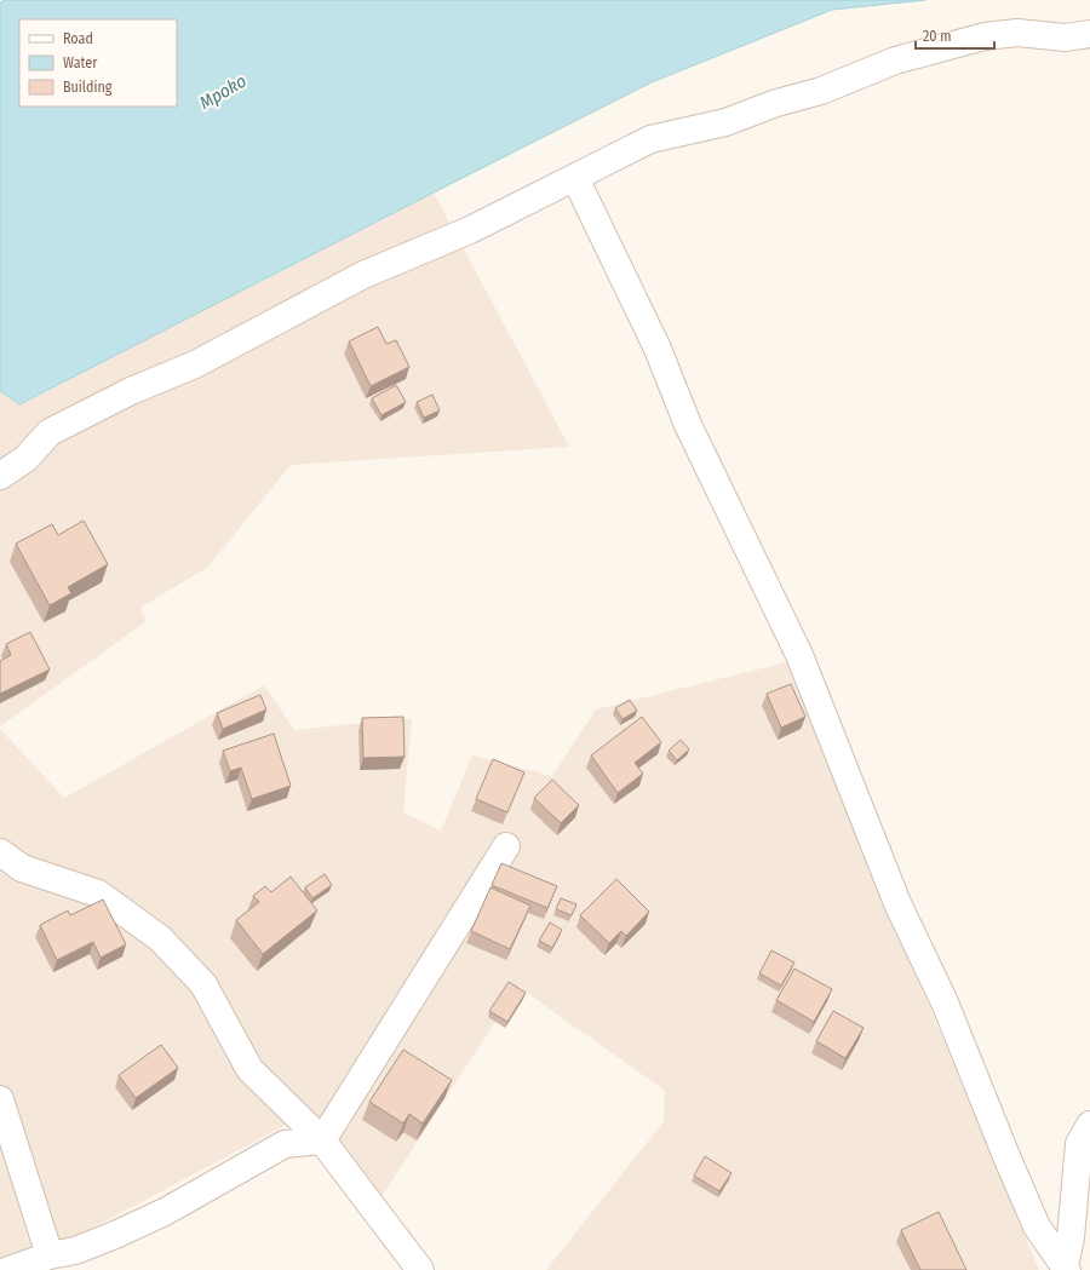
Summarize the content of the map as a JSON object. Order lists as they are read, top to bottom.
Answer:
{
  "water": ["Mpoko"],
  "legend": ["Road", "Water", "Building"],
  "scale_bar": "20 m"
}
